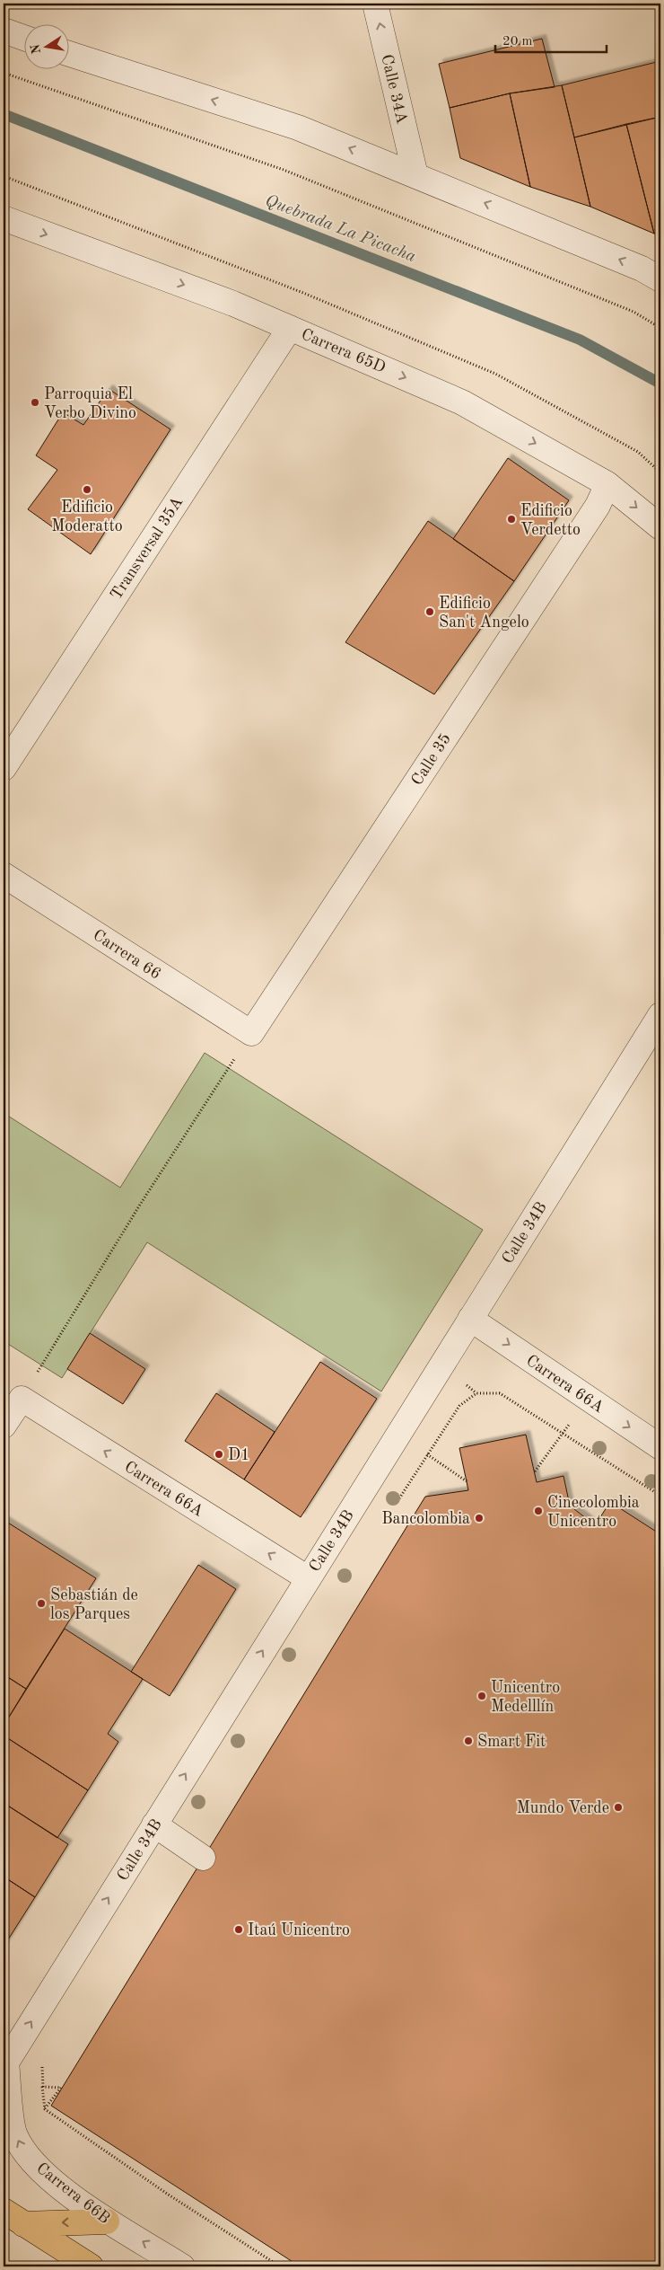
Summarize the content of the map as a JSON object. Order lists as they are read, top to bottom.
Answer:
{
  "streets": {
    "street": [
      "Calle 34A",
      "Carrera 65D",
      "Transversal 35A",
      "Calle 35",
      "Carrera 66",
      "Calle 34B",
      "Carrera 66A",
      "Carrera 66B"
    ]
  },
  "crossings": [
    ["Carrera 65D", "Transversal 35A"],
    ["Carrera 65D", "Calle 35"],
    ["Calle 35", "Carrera 66"],
    ["Calle 34B", "Carrera 66A"],
    ["Calle 34B", "Carrera 66B"]
  ],
  "one_way": ["Calle 34A", "Calle 34B", "Carrera 66B"],
  "water": ["Quebrada La Picacha"],
  "places": [
    "Parroquia El Verbo Divino",
    "Edificio Moderatto",
    "Edificio Verdetto",
    "Edificio San't Angelo",
    "D1",
    "Cinecolombia Unicentro",
    "Bancolombia",
    "Sebastián de los Parques",
    "Unicentro Medelllín",
    "Smart Fit",
    "Mundo Verde",
    "Itaú Unicentro"
  ],
  "scale_bar": "20 m",
  "north": "left"
}
